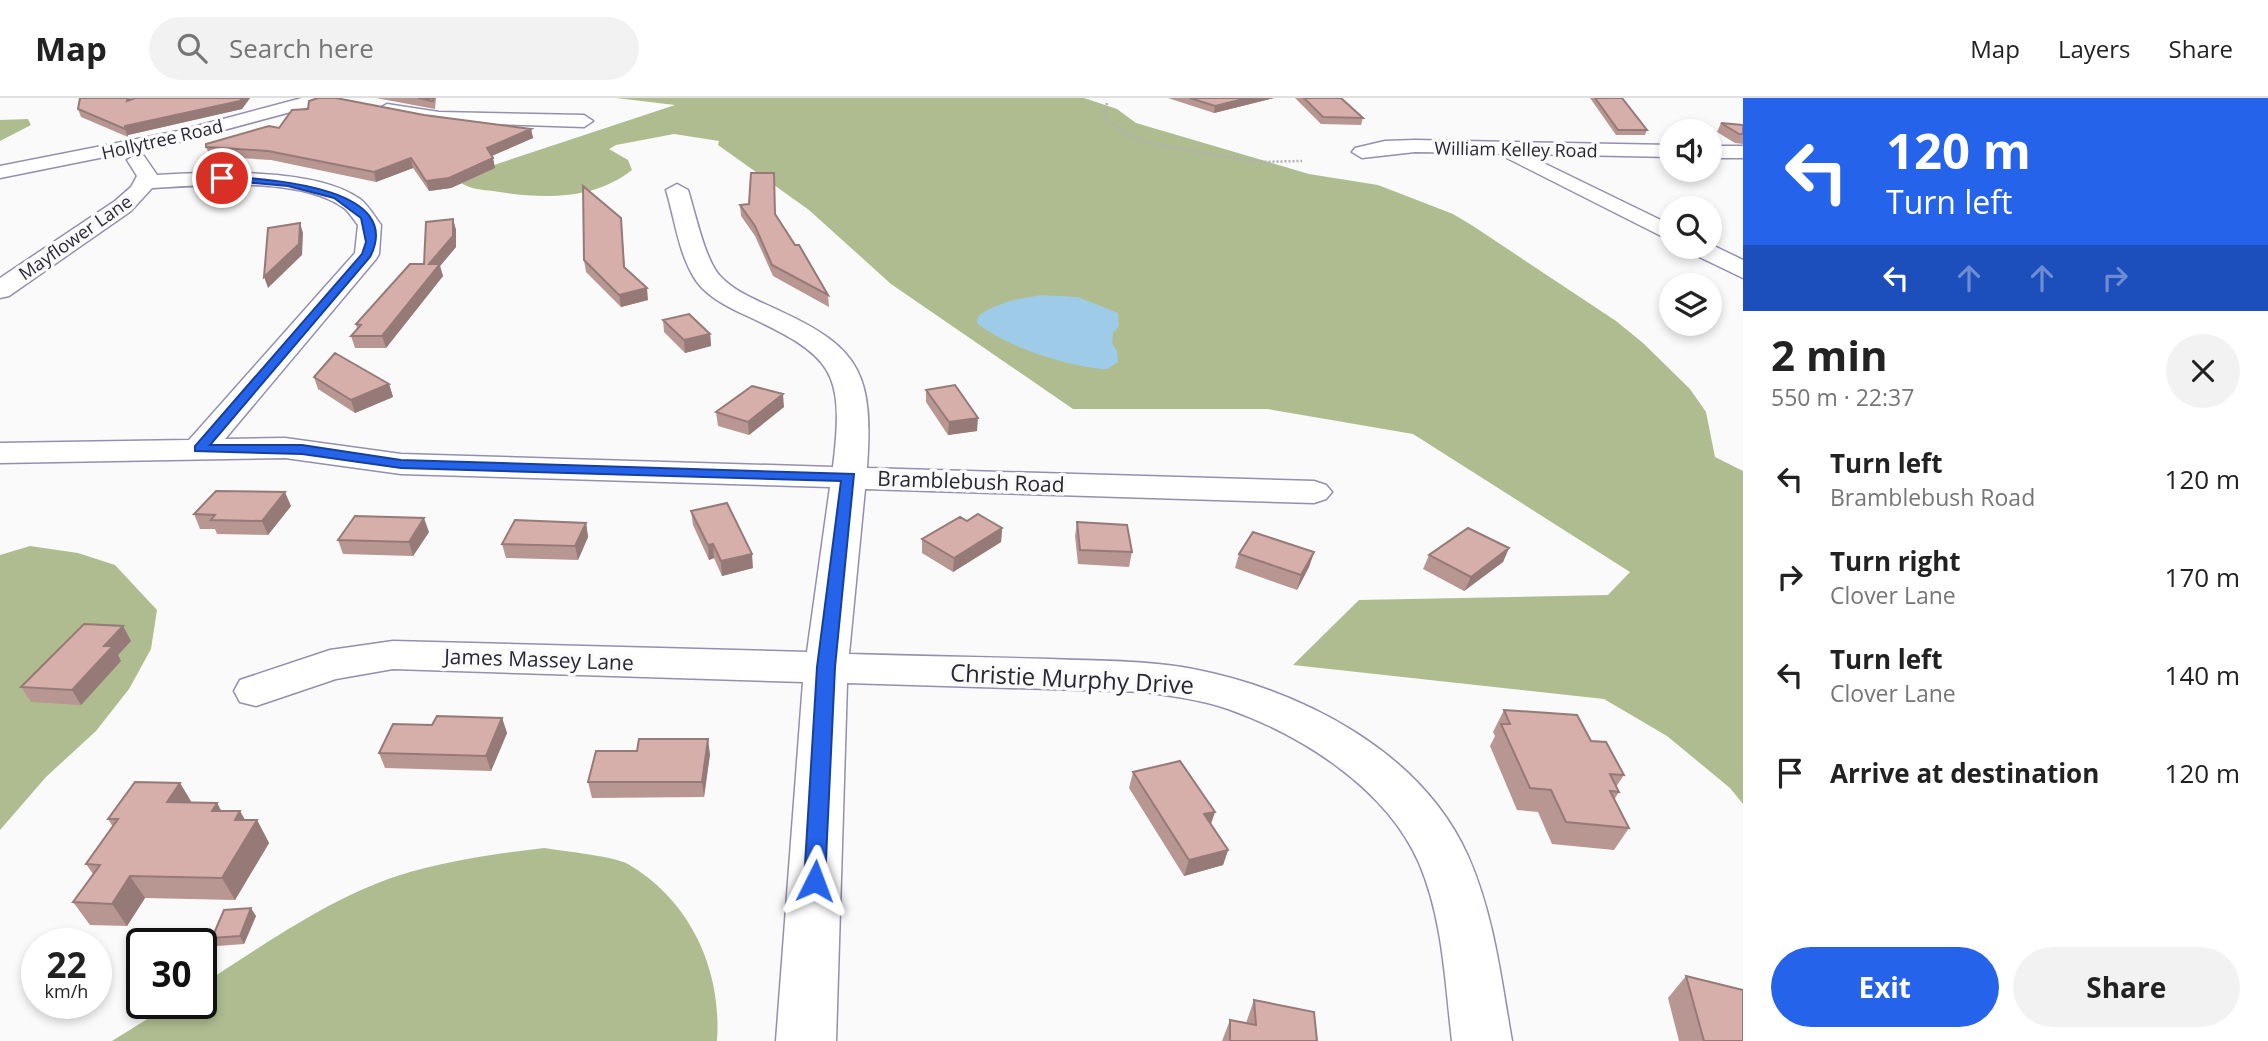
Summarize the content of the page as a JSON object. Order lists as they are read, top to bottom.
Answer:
{
  "streets": {
    "street": [
      "Hollytree Road",
      "William Kelley Road",
      "Mayflower Lane",
      "Bramblebush Road",
      "James Massey Lane",
      "Christie Murphy Drive"
    ]
  },
  "crossings": [
    ["Hollytree Road", "Mayflower Lane"],
    ["James Massey Lane", "Christie Murphy Drive"]
  ],
  "page": {
    "header": "Map",
    "search": "Search here",
    "nav": ["Map", "Layers", "Share"],
    "turn": ["120 m", "Turn left"],
    "heading": ["2 min", "550 m · 22:37"],
    "list": [
      {
        "name": "Turn left",
        "note": "Bramblebush Road",
        "value": "120 m"
      },
      {
        "name": "Turn right",
        "note": "Clover Lane",
        "value": "170 m"
      },
      {
        "name": "Turn left",
        "note": "Clover Lane",
        "value": "140 m"
      },
      {
        "name": "Arrive at destination",
        "value": "120 m"
      }
    ],
    "speed": "22 km/h",
    "limit": "30",
    "buttons": ["Exit", "Share"]
  }
}
